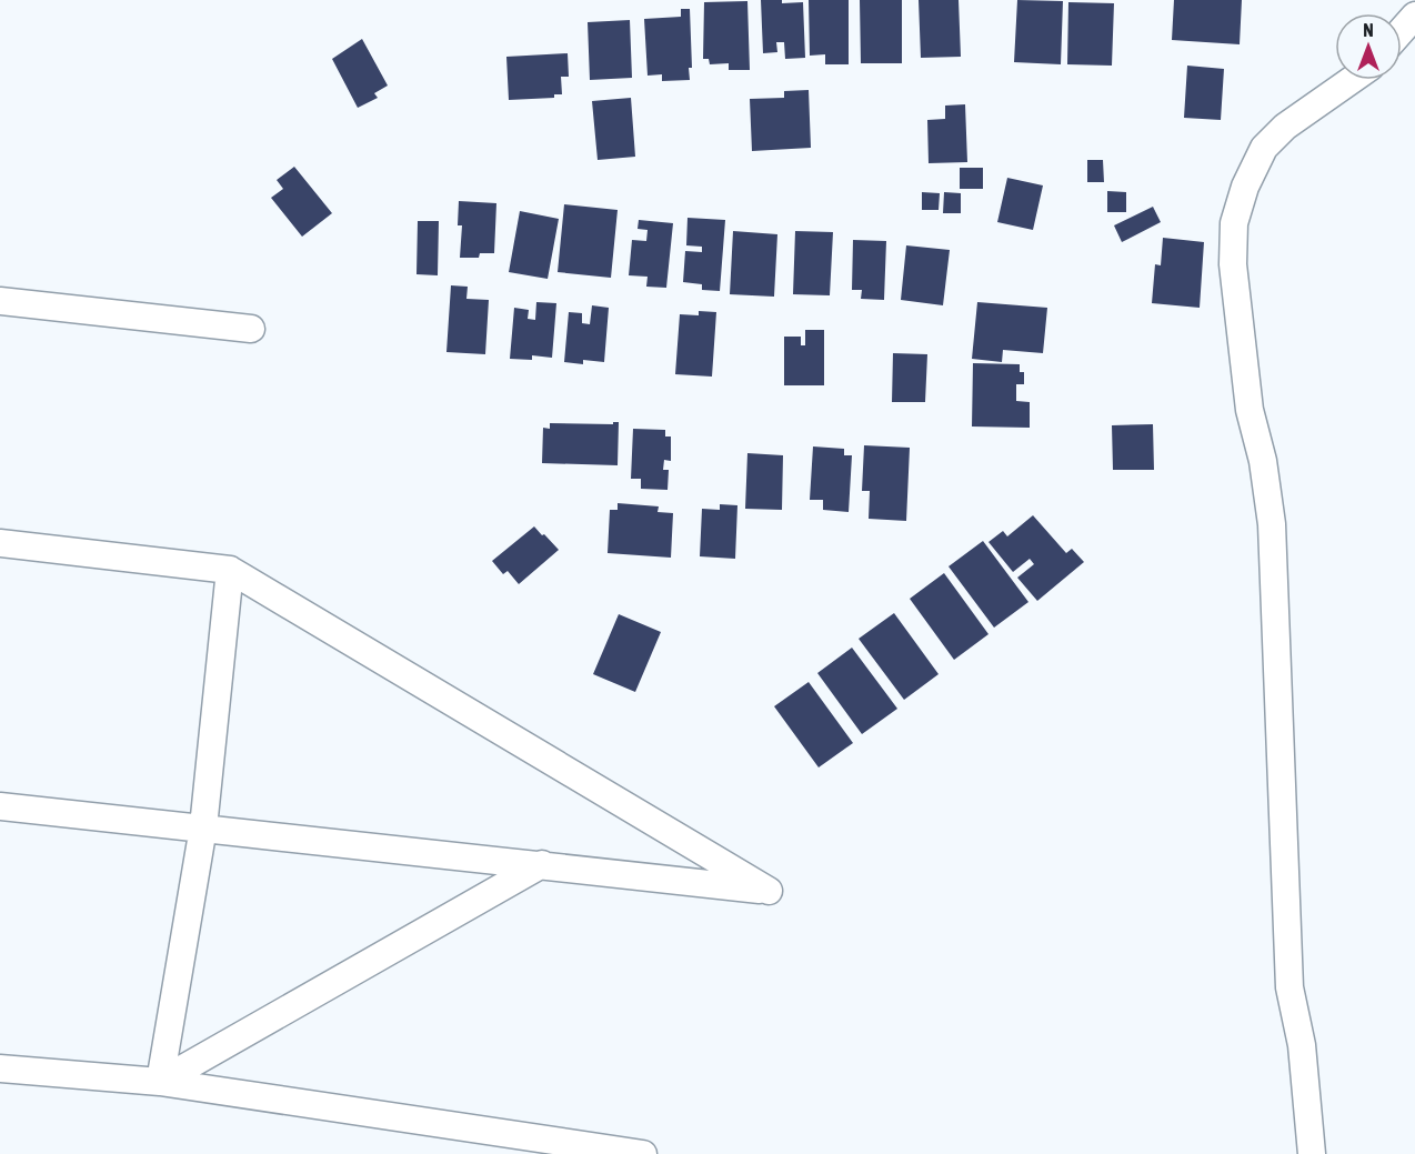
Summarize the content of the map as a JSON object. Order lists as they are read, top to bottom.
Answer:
{
  "north": "top"
}
